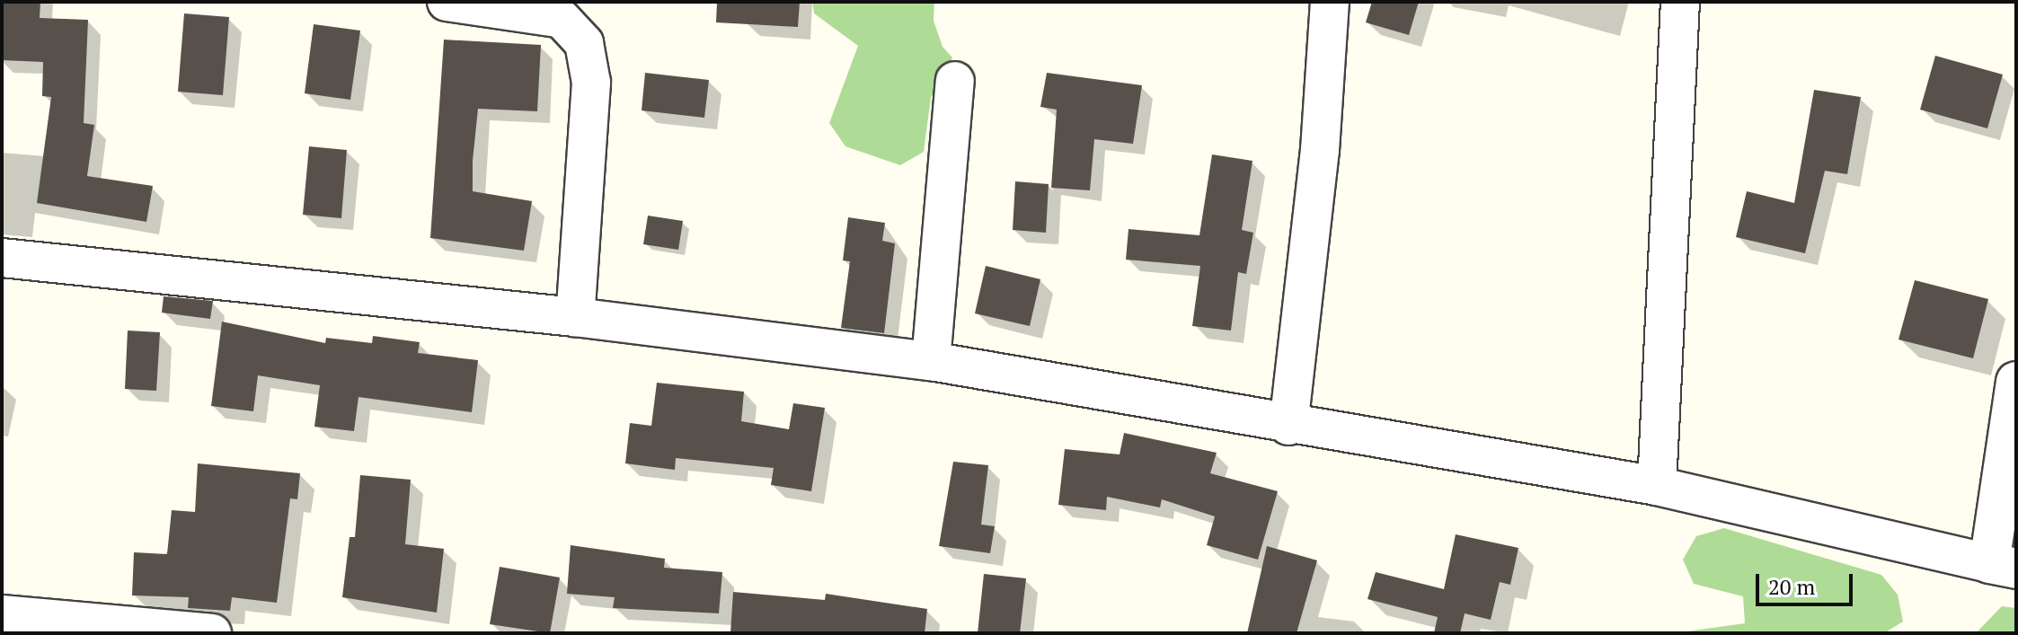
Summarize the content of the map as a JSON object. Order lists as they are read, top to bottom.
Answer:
{
  "scale_bar": "20 m"
}
